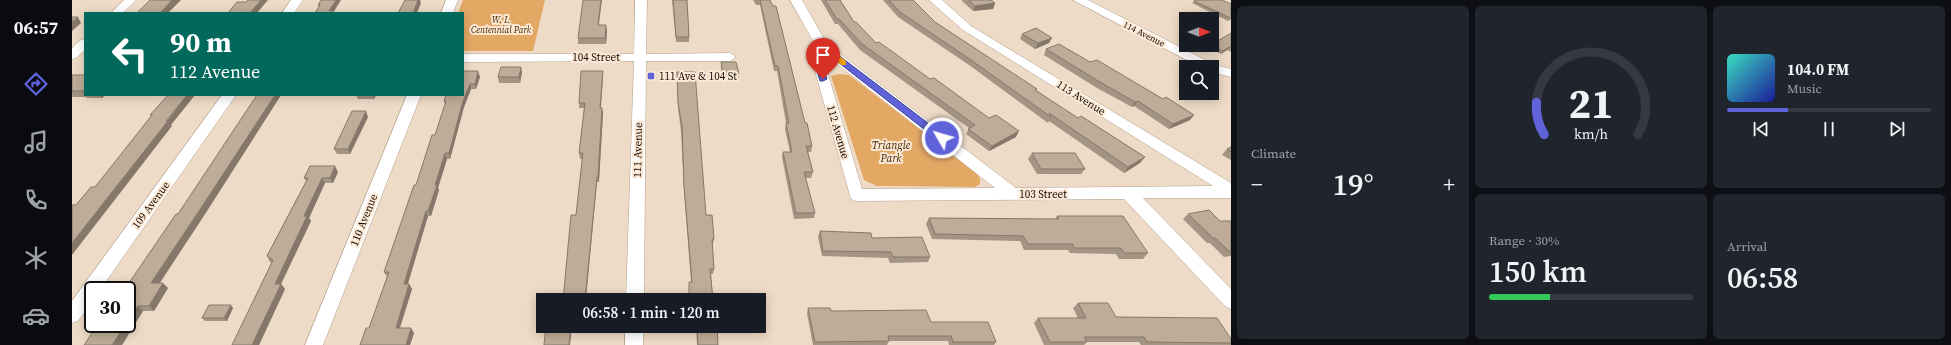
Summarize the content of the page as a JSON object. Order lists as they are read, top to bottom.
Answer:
{
  "streets": {
    "street": [
      "114 Avenue",
      "104 Street",
      "113 Avenue",
      "112 Avenue",
      "111 Avenue",
      "103 Street",
      "109 Avenue",
      "110 Avenue"
    ]
  },
  "crossings": [
    ["104 Street", "111 Avenue"],
    ["113 Avenue", "103 Street"],
    ["112 Avenue", "103 Street"]
  ],
  "parks": ["W. I. Centennial Park", "Triangle Park"],
  "places": {
    "transit": ["111 Ave & 104 St"]
  },
  "north": "right",
  "page": {
    "tabs": "06:57",
    "tile": [
      "Climate",
      ["Range · 30%", "150 km"],
      ["Arrival", "06:58"]
    ],
    "turn": ["90 m", "112 Avenue"],
    "song": ["104.0 FM", "Music"],
    "heat": ["−", "19°", "+"],
    "limit": "30",
    "trip": "06:58 · 1 min · 120 m",
    "gauge": ["21", "km/h"]
  }
}
